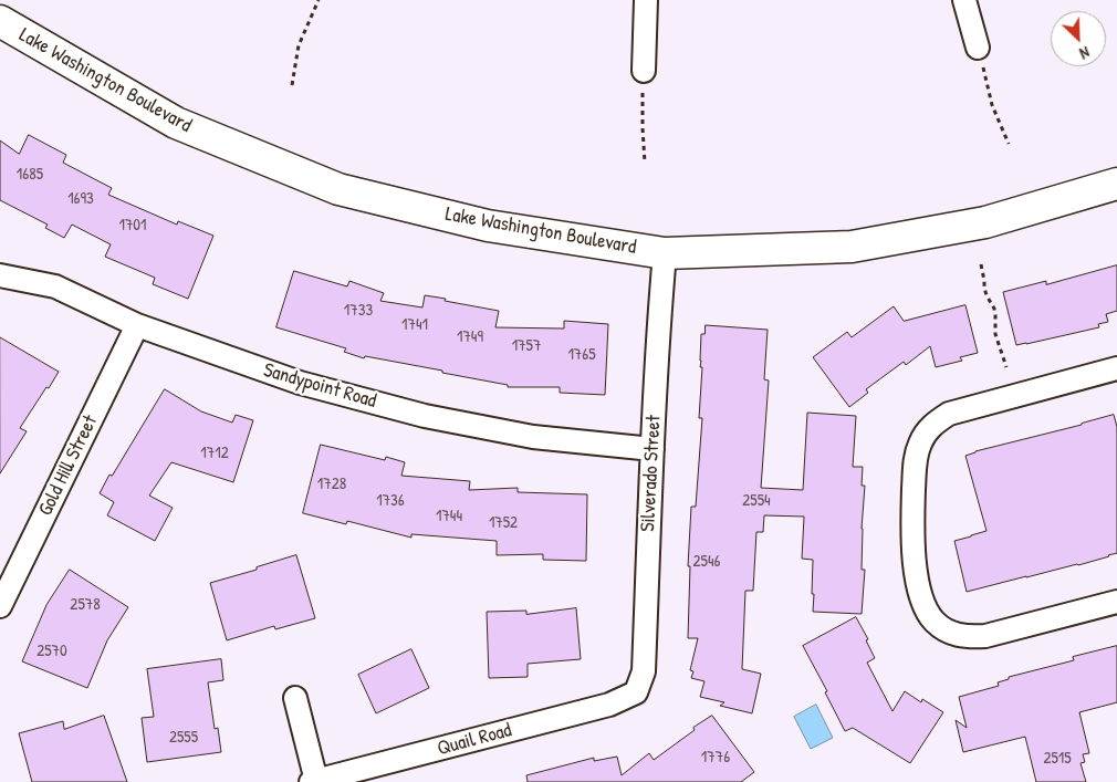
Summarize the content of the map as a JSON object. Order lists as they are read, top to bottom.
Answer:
{
  "streets": {
    "street": [
      "Lake Washington Boulevard",
      "Sandypoint Road",
      "Gold Hill Street",
      "Silverado Street",
      "Quail Road"
    ]
  },
  "crossings": [
    ["Lake Washington Boulevard", "Silverado Street"],
    ["Sandypoint Road", "Gold Hill Street"],
    ["Sandypoint Road", "Silverado Street"],
    ["Silverado Street", "Quail Road"]
  ],
  "house_numbers": [
    "1685",
    "1693",
    "1701",
    "1733",
    "1741",
    "1749",
    "1757",
    "1765",
    "1712",
    "1728",
    "1736",
    "2554",
    "1744",
    "1752",
    "2546",
    "2578",
    "2570",
    "2555",
    "1776",
    "2515"
  ],
  "north": "bottom right"
}
